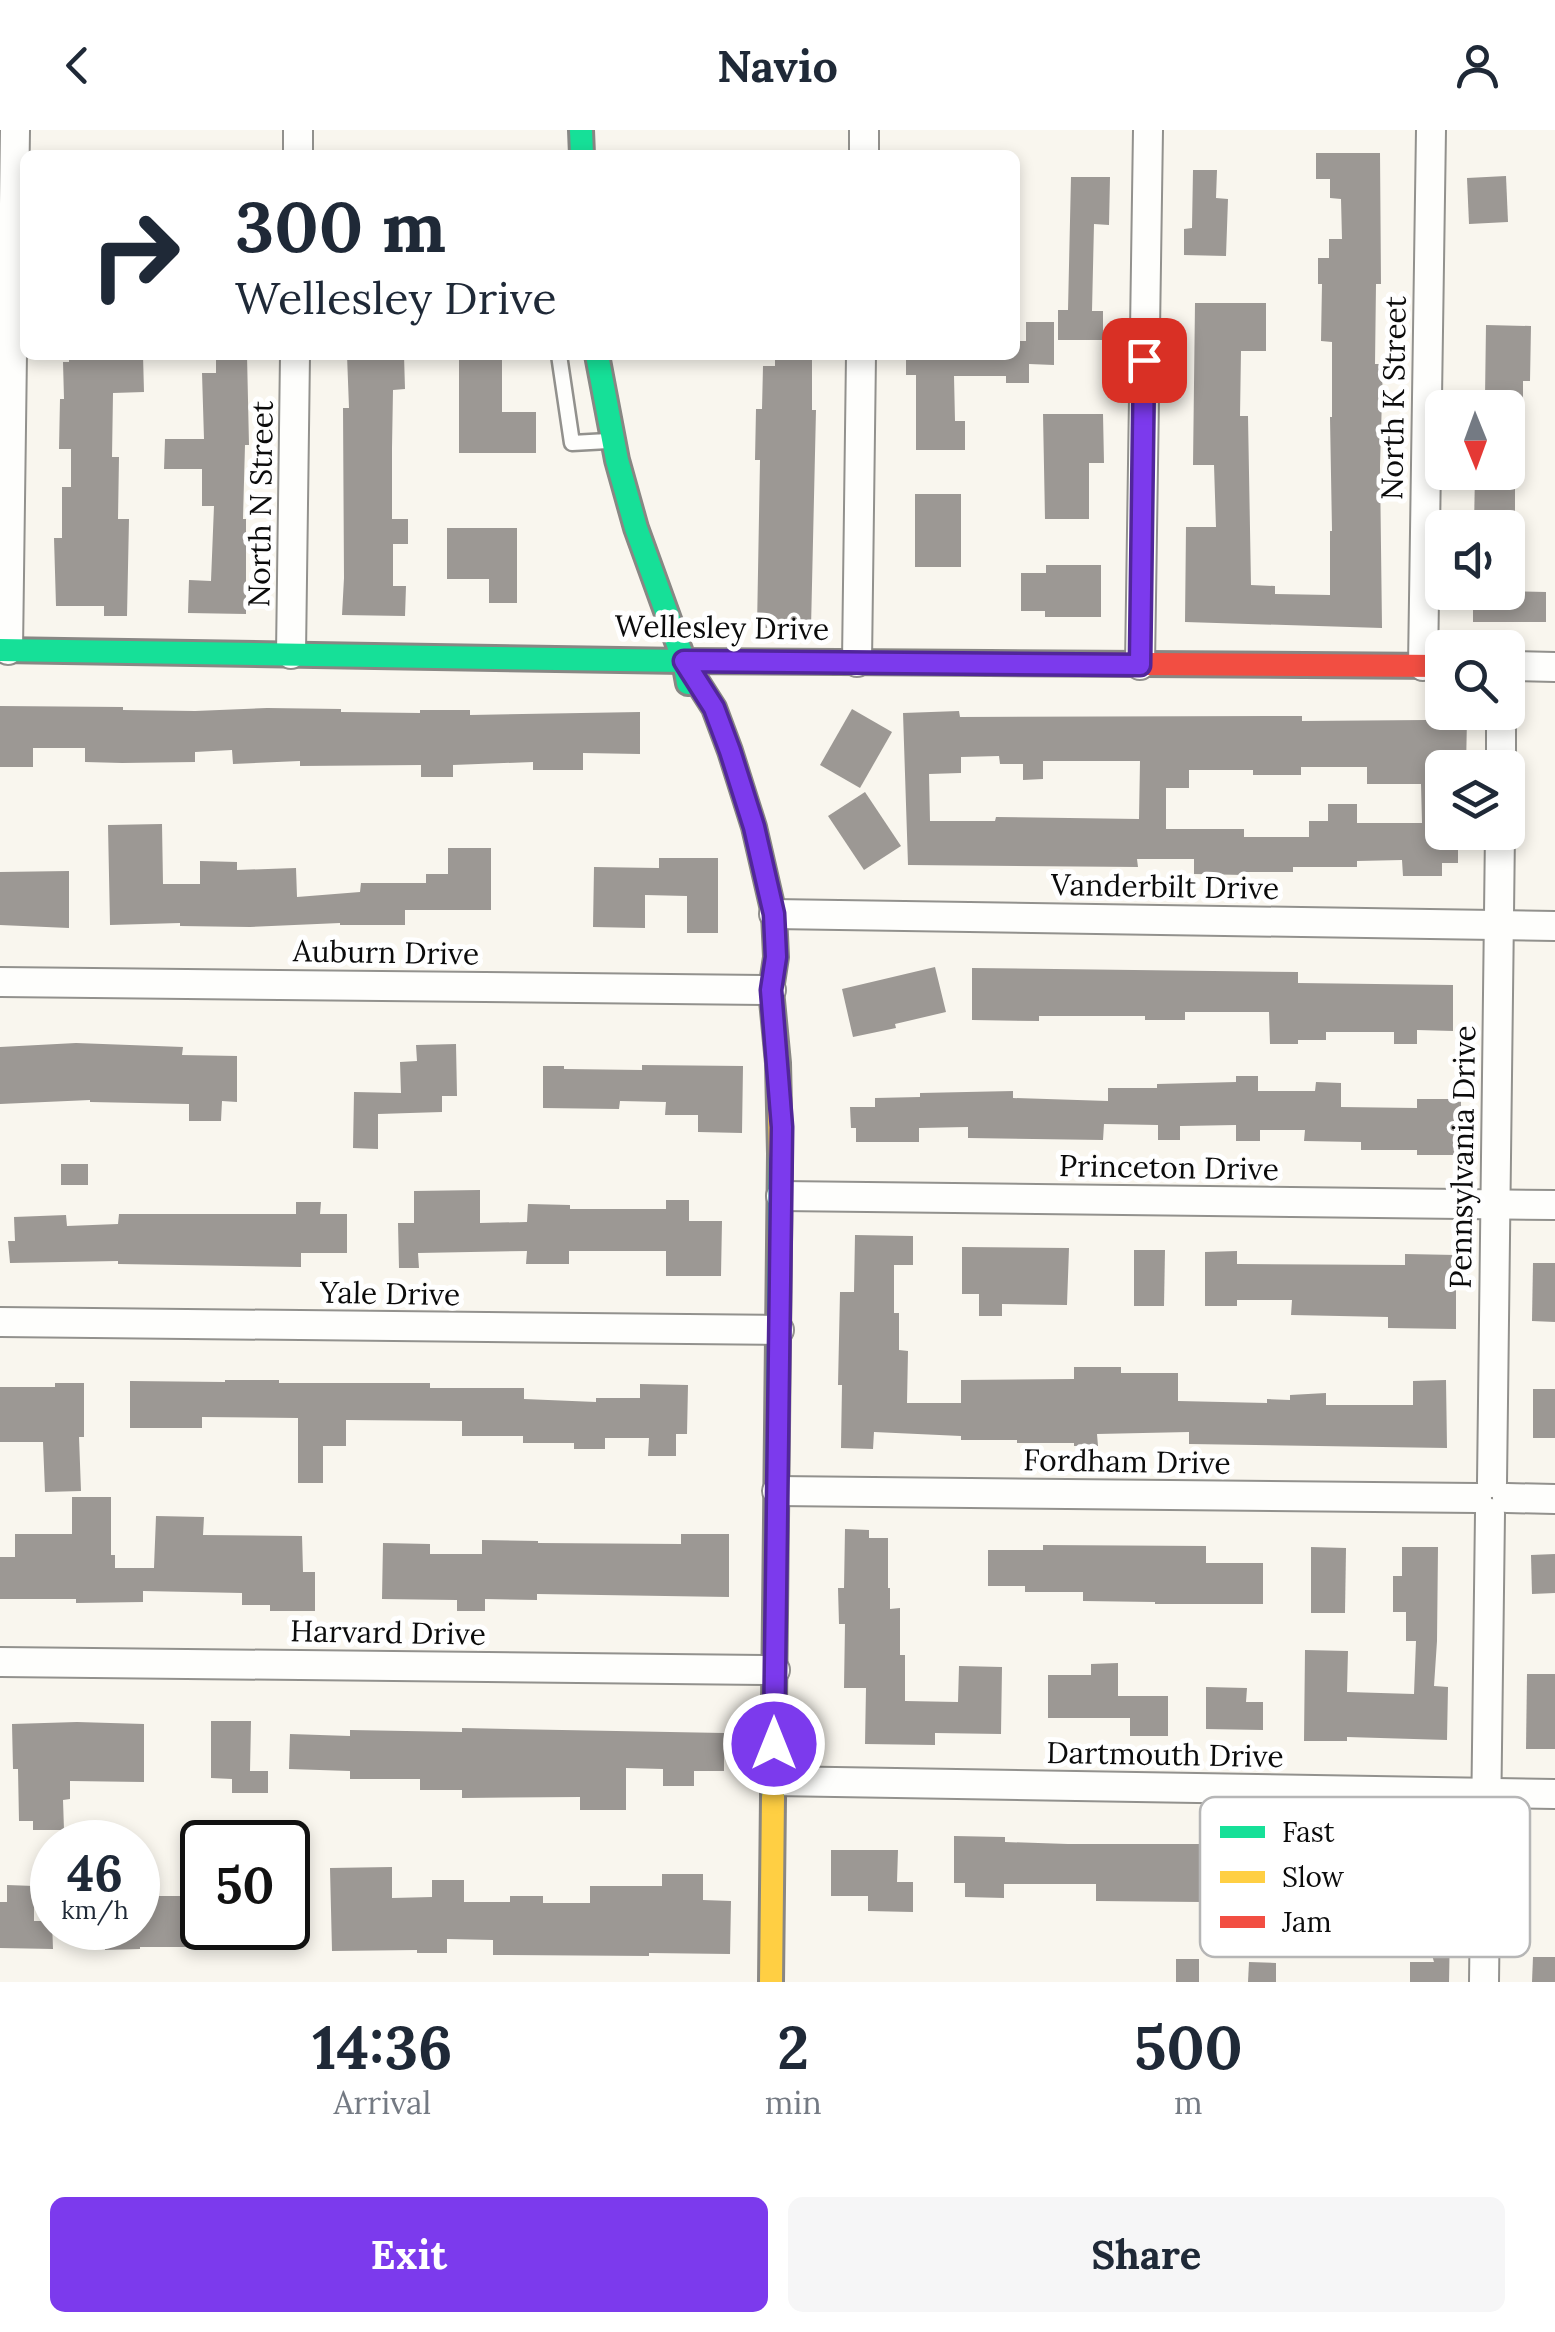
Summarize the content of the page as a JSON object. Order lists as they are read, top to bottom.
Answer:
{
  "streets": {
    "main road": ["Wellesley Drive"],
    "street": [
      "North K Street",
      "North N Street",
      "Vanderbilt Drive",
      "Auburn Drive",
      "Pennsylvania Drive",
      "Princeton Drive",
      "Yale Drive",
      "Fordham Drive",
      "Harvard Drive",
      "Dartmouth Drive"
    ]
  },
  "crossings": [
    ["North N Street", "Wellesley Drive"],
    ["Vanderbilt Drive", "Pennsylvania Drive"],
    ["Pennsylvania Drive", "Princeton Drive"],
    ["Pennsylvania Drive", "Fordham Drive"],
    ["Pennsylvania Drive", "Dartmouth Drive"]
  ],
  "legend": ["Fast", "Slow", "Jam"],
  "north": "bottom",
  "page": {
    "header": "Navio",
    "turn": ["300 m", "Wellesley Drive"],
    "speed": "46 km/h",
    "limit": "50",
    "eta": [
      "14:36",
      "Arrival",
      "2",
      "min",
      "500",
      "m"
    ],
    "buttons": ["Exit", "Share"]
  }
}
